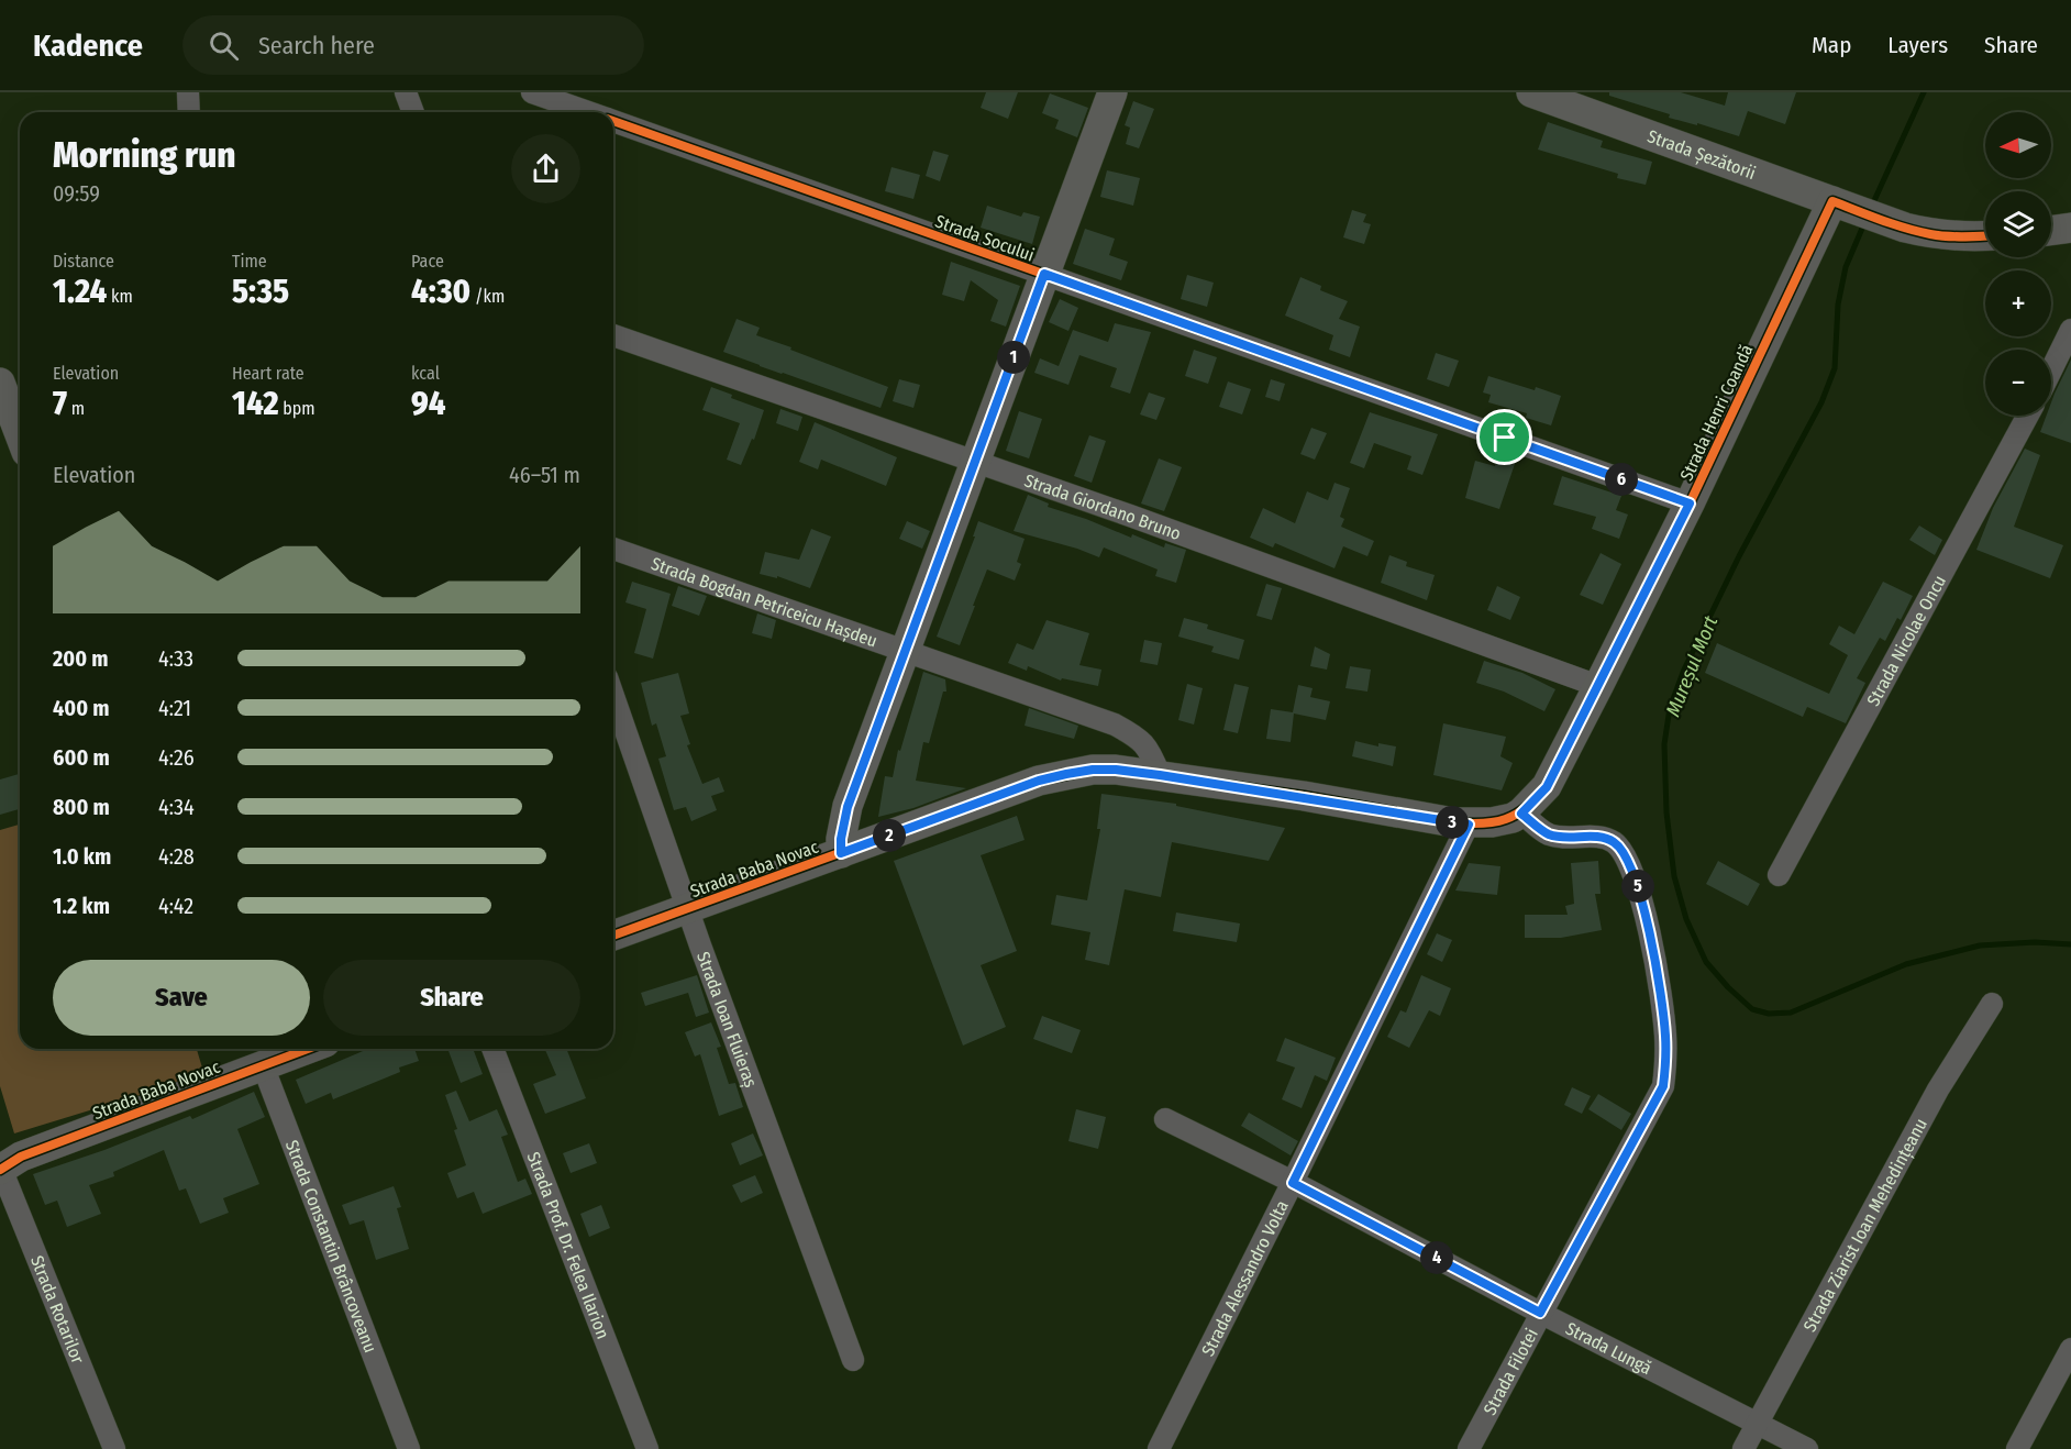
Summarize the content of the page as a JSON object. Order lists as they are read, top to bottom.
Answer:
{
  "streets": {
    "street": [
      "Strada Șezătorii",
      "Strada Socului",
      "Strada Henri Coandă",
      "Strada Giordano Bruno",
      "Strada Bogdan Petriceicu Hașdeu",
      "Strada Nicolae Oncu",
      "Strada Baba Novac",
      "Strada Ioan Fluieraș",
      "Strada Ziarist Ioan Mehedințeanu",
      "Strada Constantin Brâncoveanu",
      "Strada Prof. Dr. Felea Ilarion",
      "Strada Alessandro Volta",
      "Strada Rotarilor",
      "Strada Lungă",
      "Strada Filotei"
    ]
  },
  "crossings": [
    ["Strada Șezătorii", "Strada Henri Coandă"],
    ["Strada Socului", "Strada Henri Coandă"],
    ["Strada Henri Coandă", "Strada Giordano Bruno"],
    ["Strada Henri Coandă", "Strada Baba Novac"],
    ["Strada Henri Coandă", "Strada Alessandro Volta"],
    ["Strada Henri Coandă", "Strada Filotei"],
    ["Strada Bogdan Petriceicu Hașdeu", "Strada Baba Novac"],
    ["Strada Baba Novac", "Strada Ioan Fluieraș"],
    ["Strada Baba Novac", "Strada Constantin Brâncoveanu"],
    ["Strada Baba Novac", "Strada Alessandro Volta"],
    ["Strada Baba Novac", "Strada Rotarilor"],
    ["Strada Ziarist Ioan Mehedințeanu", "Strada Lungă"],
    ["Strada Alessandro Volta", "Strada Lungă"],
    ["Strada Lungă", "Strada Filotei"]
  ],
  "water": ["Mureșul Mort"],
  "north": "left",
  "page": {
    "header": "Kadence",
    "search": "Search here",
    "nav": ["Map", "Layers", "Share"],
    "map_buttons": ["+", "−"],
    "heading": ["Morning run", "09:59"],
    "stats": [
      ["Distance", "1.24 km"],
      ["Time", "5:35"],
      ["Pace", "4:30 /km"],
      ["Elevation", "7 m"],
      ["Heart rate", "142 bpm"],
      ["kcal", "94"]
    ],
    "pins": [
      "1",
      "6",
      "3",
      "2",
      "5",
      "4"
    ],
    "chart": ["Elevation", "46–51 m"],
    "list": [
      {
        "name": "200 m",
        "note": "4:33"
      },
      {
        "name": "400 m",
        "note": "4:21"
      },
      {
        "name": "600 m",
        "note": "4:26"
      },
      {
        "name": "800 m",
        "note": "4:34"
      },
      {
        "name": "1.0 km",
        "note": "4:28"
      },
      {
        "name": "1.2 km",
        "note": "4:42"
      }
    ],
    "buttons": ["Save", "Share"]
  }
}
